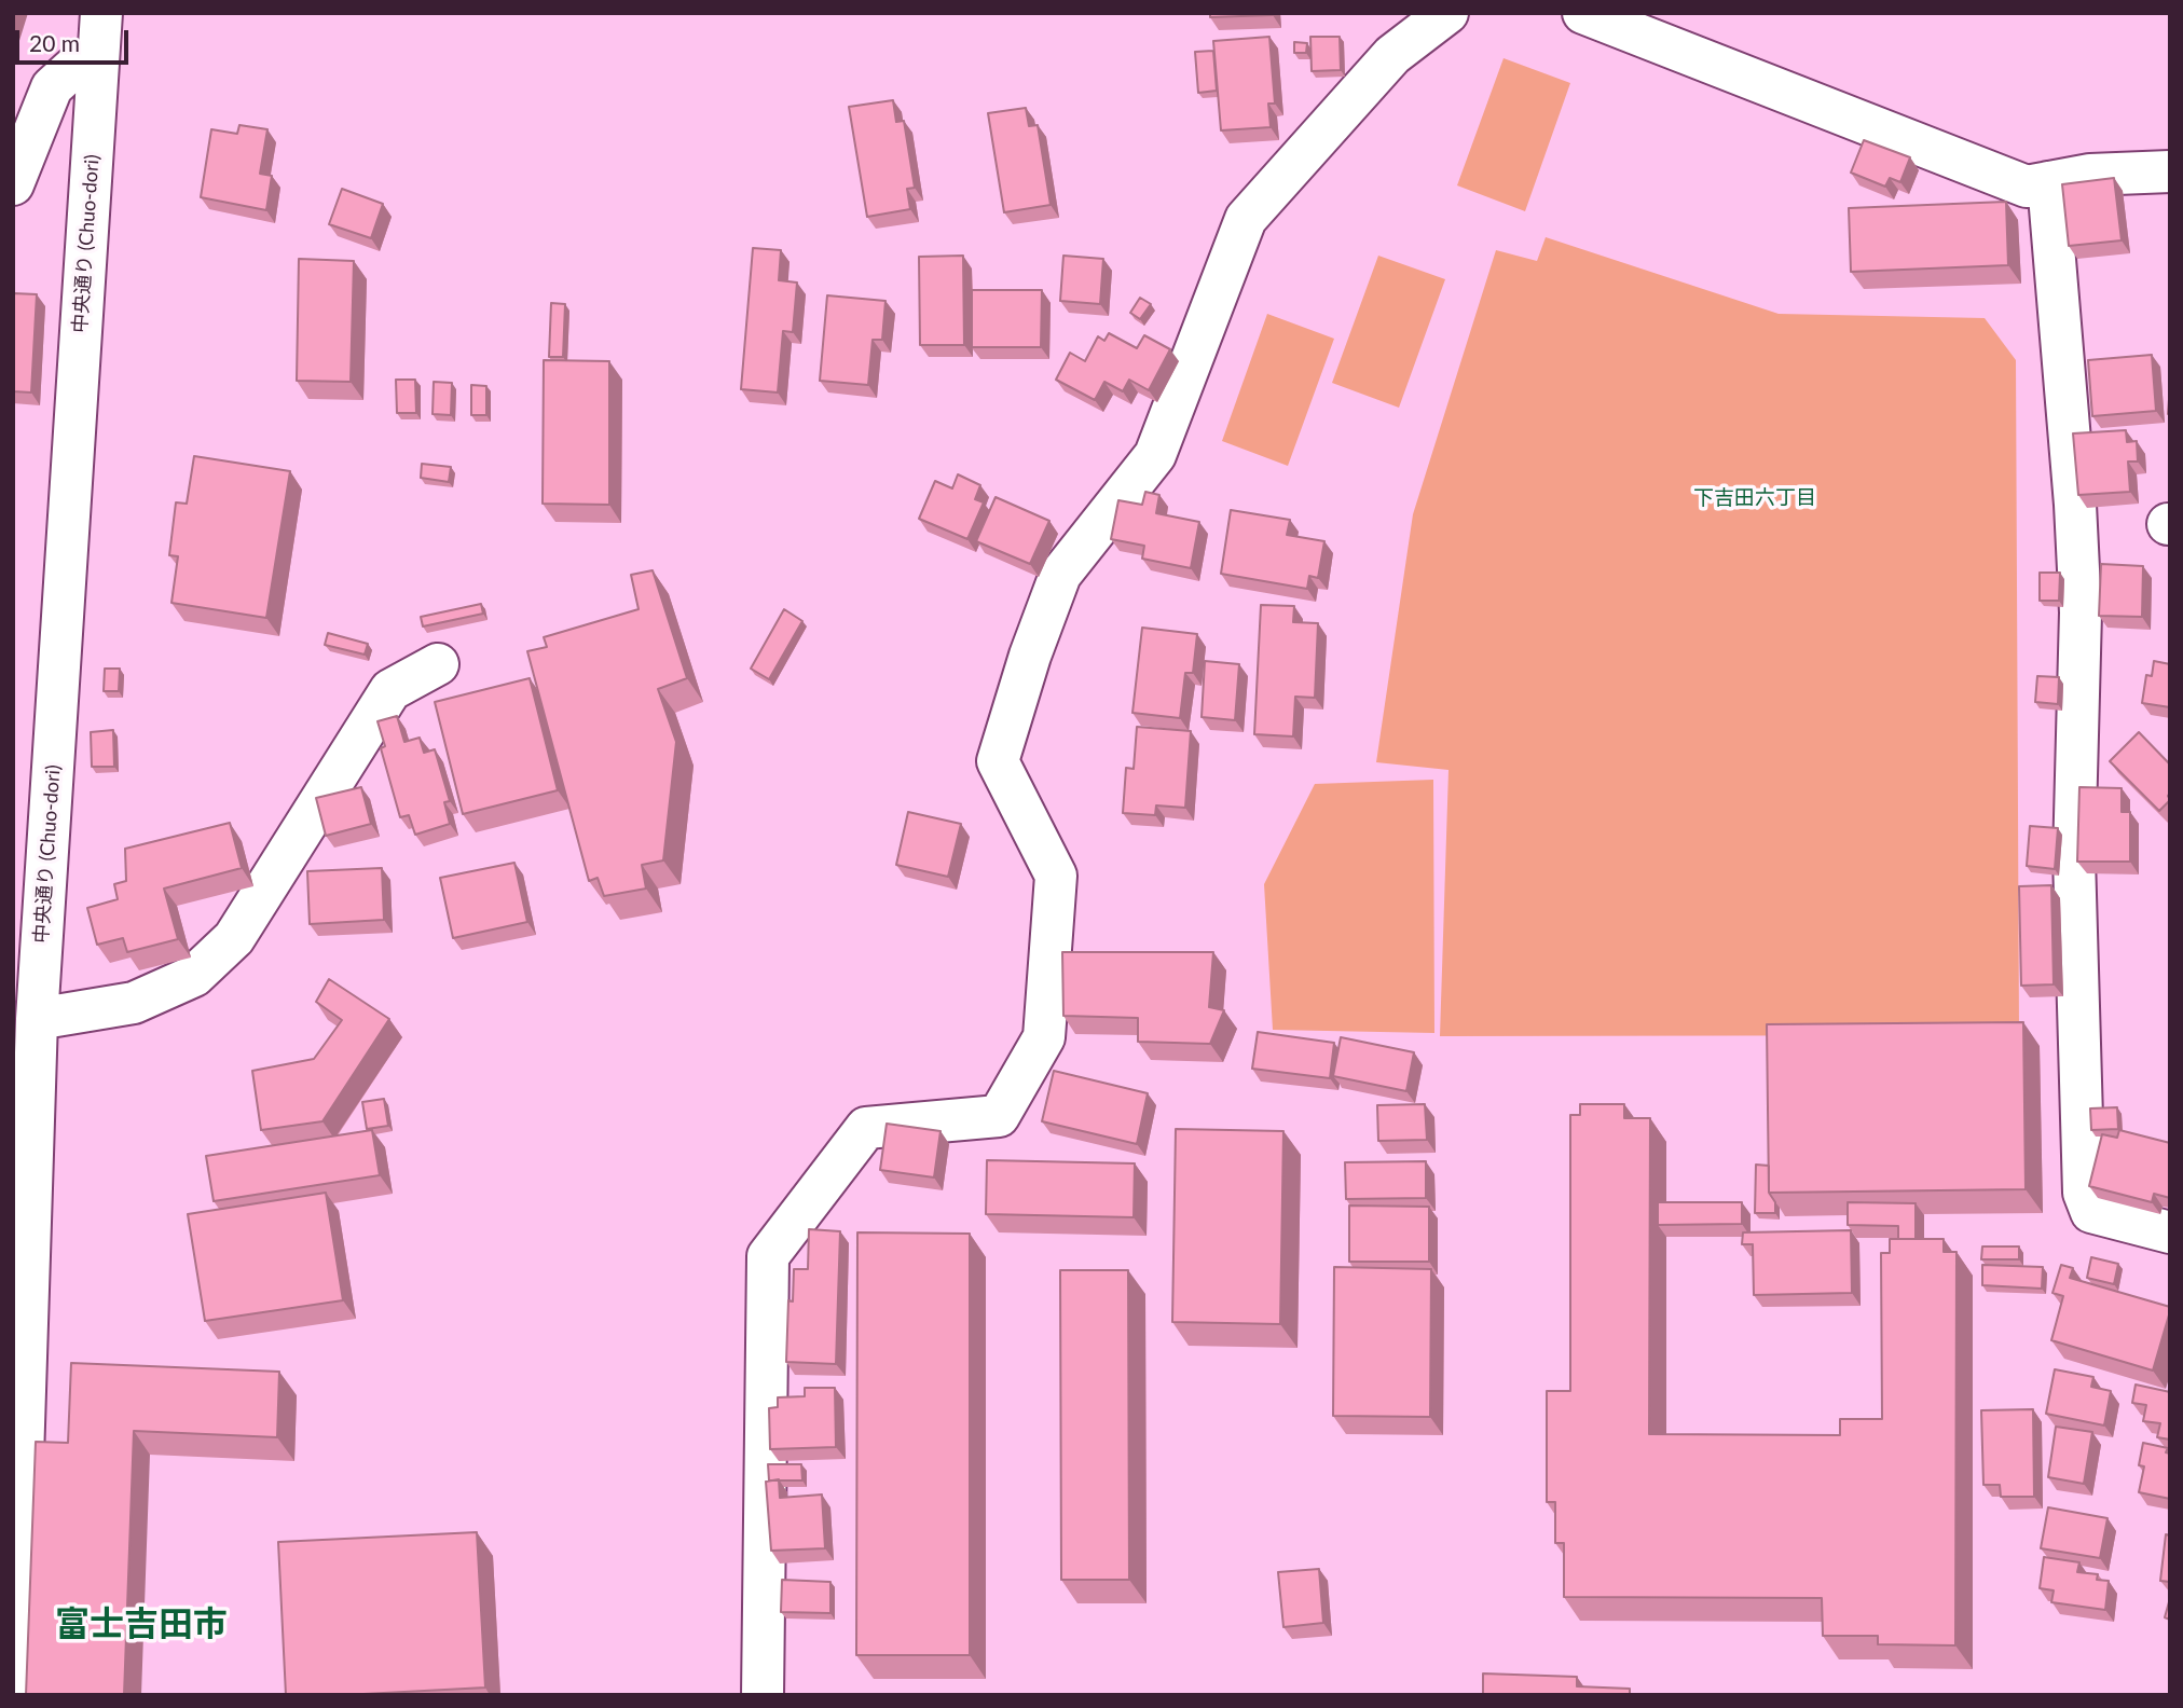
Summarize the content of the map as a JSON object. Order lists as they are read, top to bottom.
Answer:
{
  "streets": {
    "street": ["中央通り (Chuo-dori)"]
  },
  "districts": ["下吉田六丁目", "富士吉田市"],
  "scale_bar": "20 m"
}
